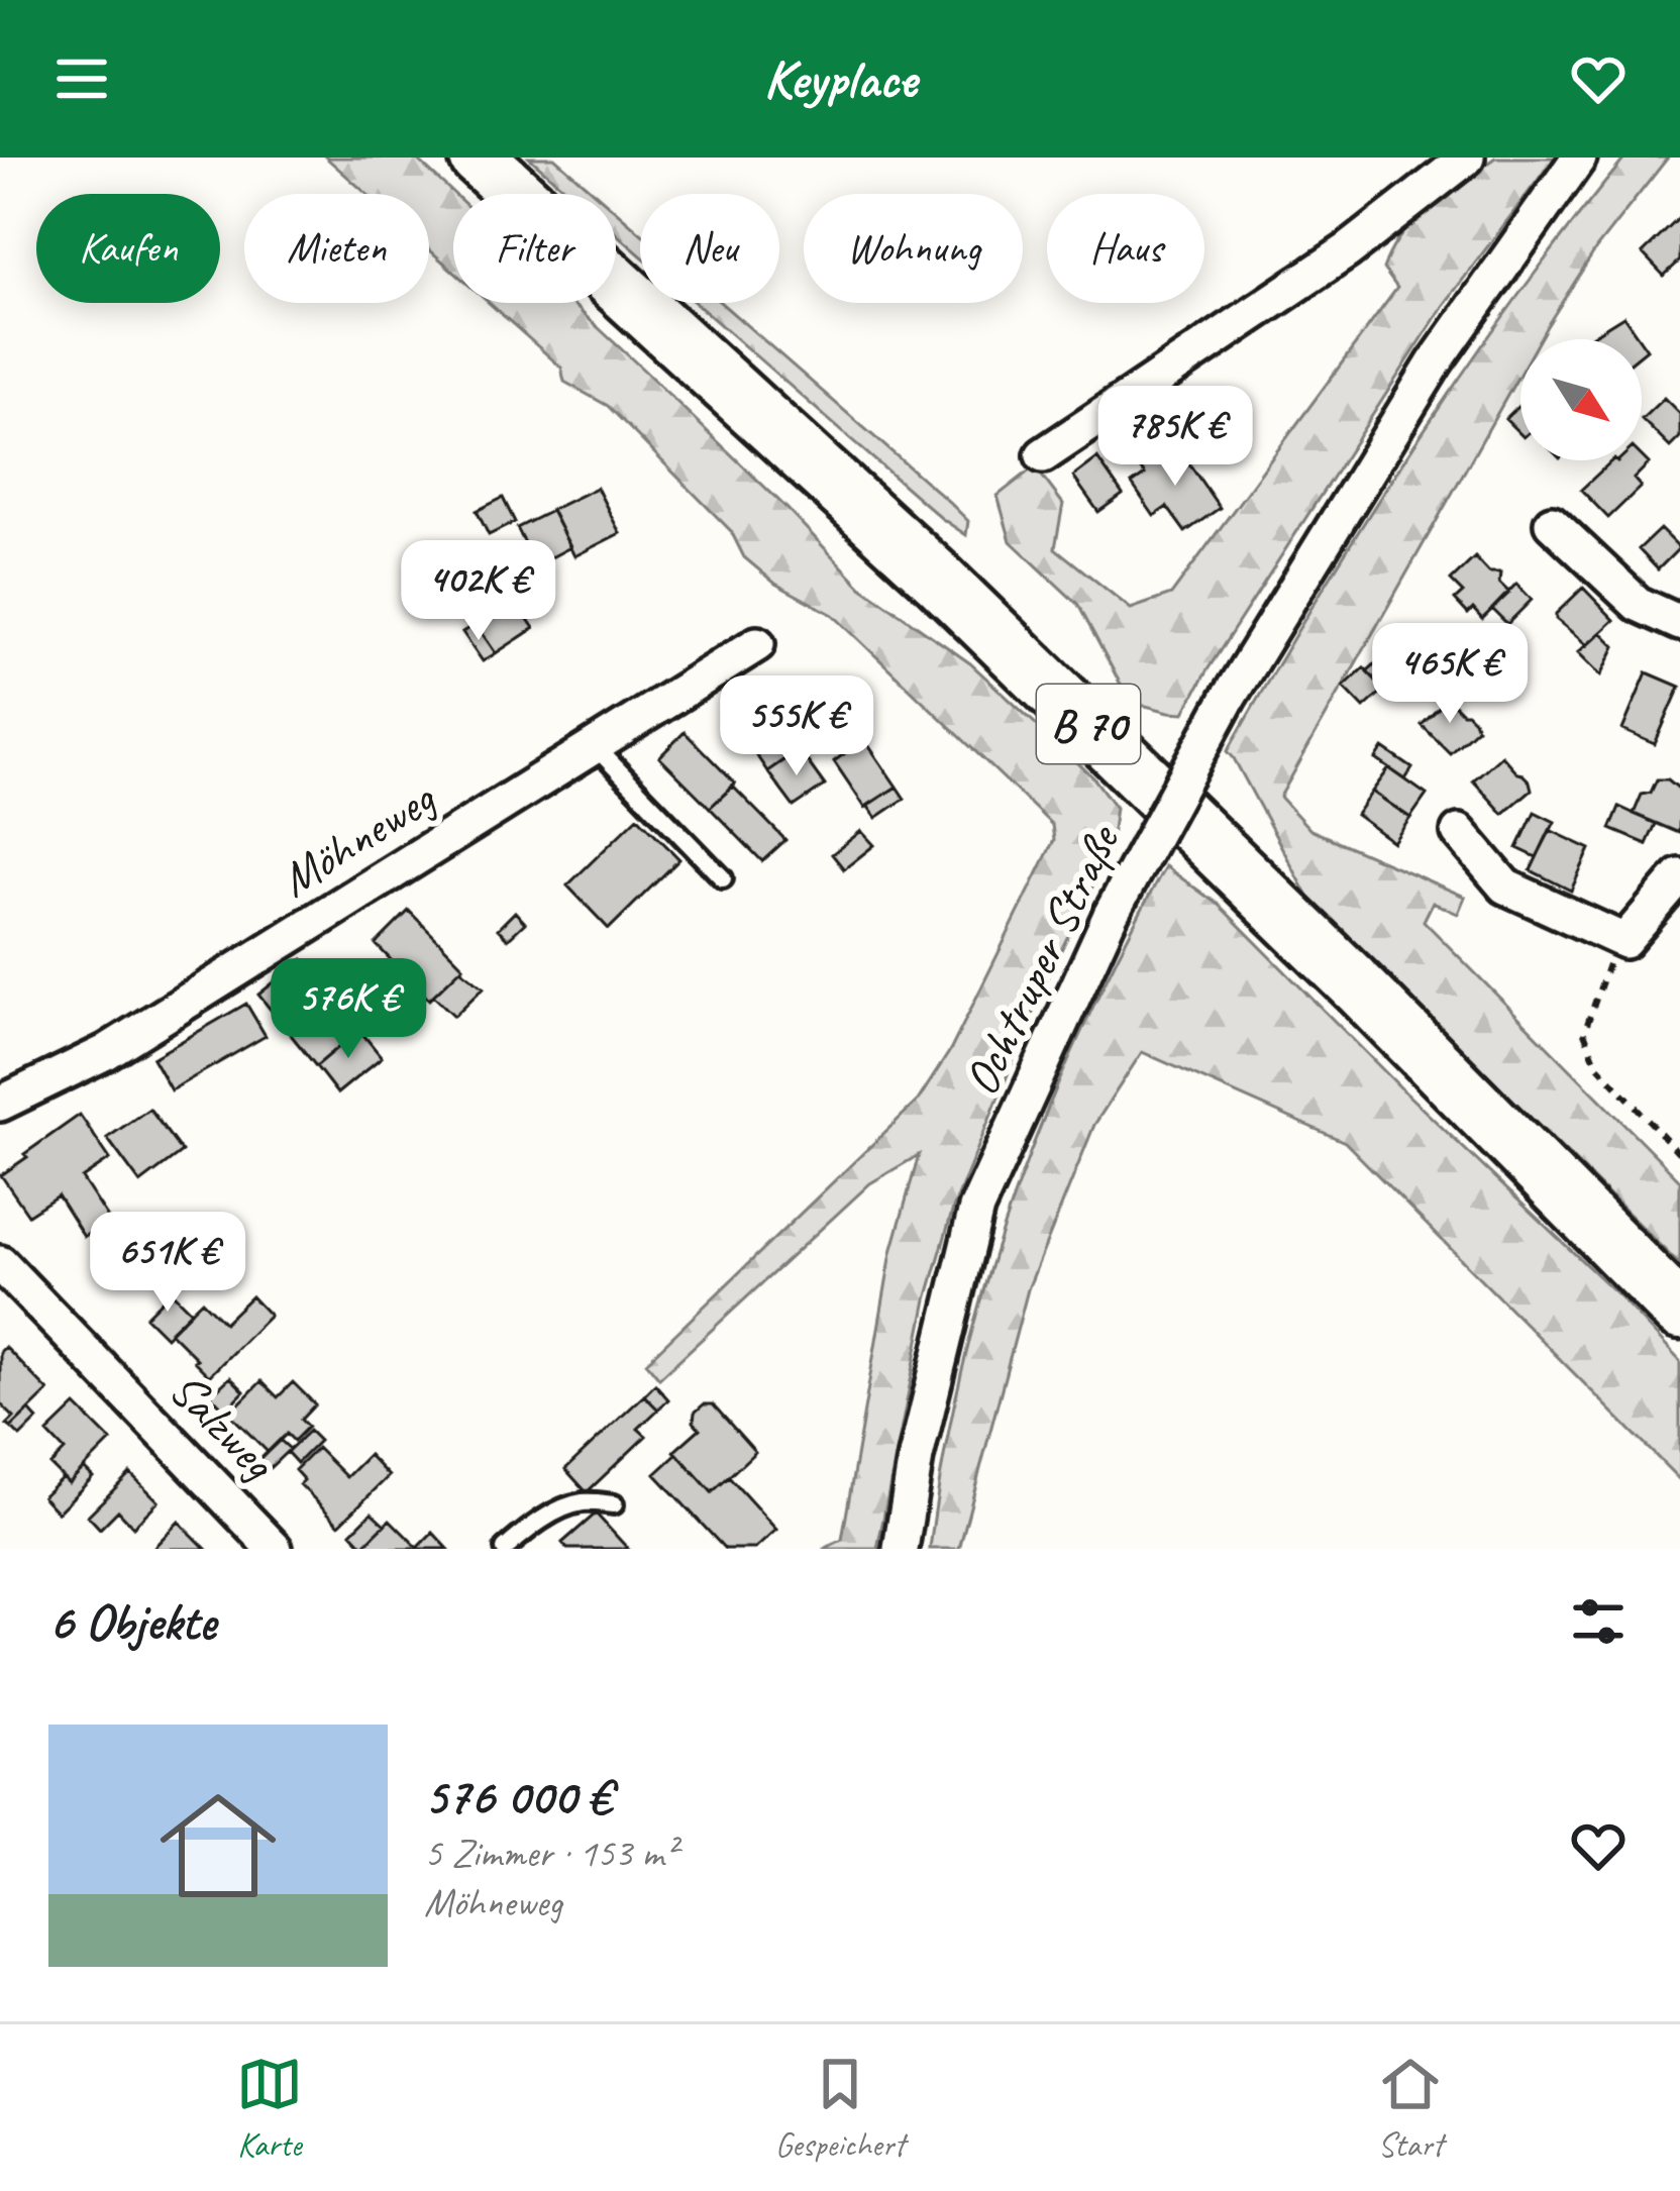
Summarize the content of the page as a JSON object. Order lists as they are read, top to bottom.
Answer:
{
  "streets": {
    "highway": ["B 70"],
    "street": ["Möhneweg", "Ochtruper Straße", "Salzweg"]
  },
  "north": "bottom right",
  "page": {
    "header": "Keyplace",
    "chip": [
      "Kaufen",
      "Mieten",
      "Filter",
      "Neu",
      "Wohnung",
      "Haus"
    ],
    "price": [
      "785K €",
      "402K €",
      "465K €",
      "555K €",
      "576K €",
      "651K €"
    ],
    "heading": "6 Objekte",
    "list": [
      {
        "name": "576 000 €",
        "note": "5 Zimmer · 153 m² · Möhneweg"
      }
    ],
    "tabs": ["Karte", "Gespeichert", "Start"]
  }
}
